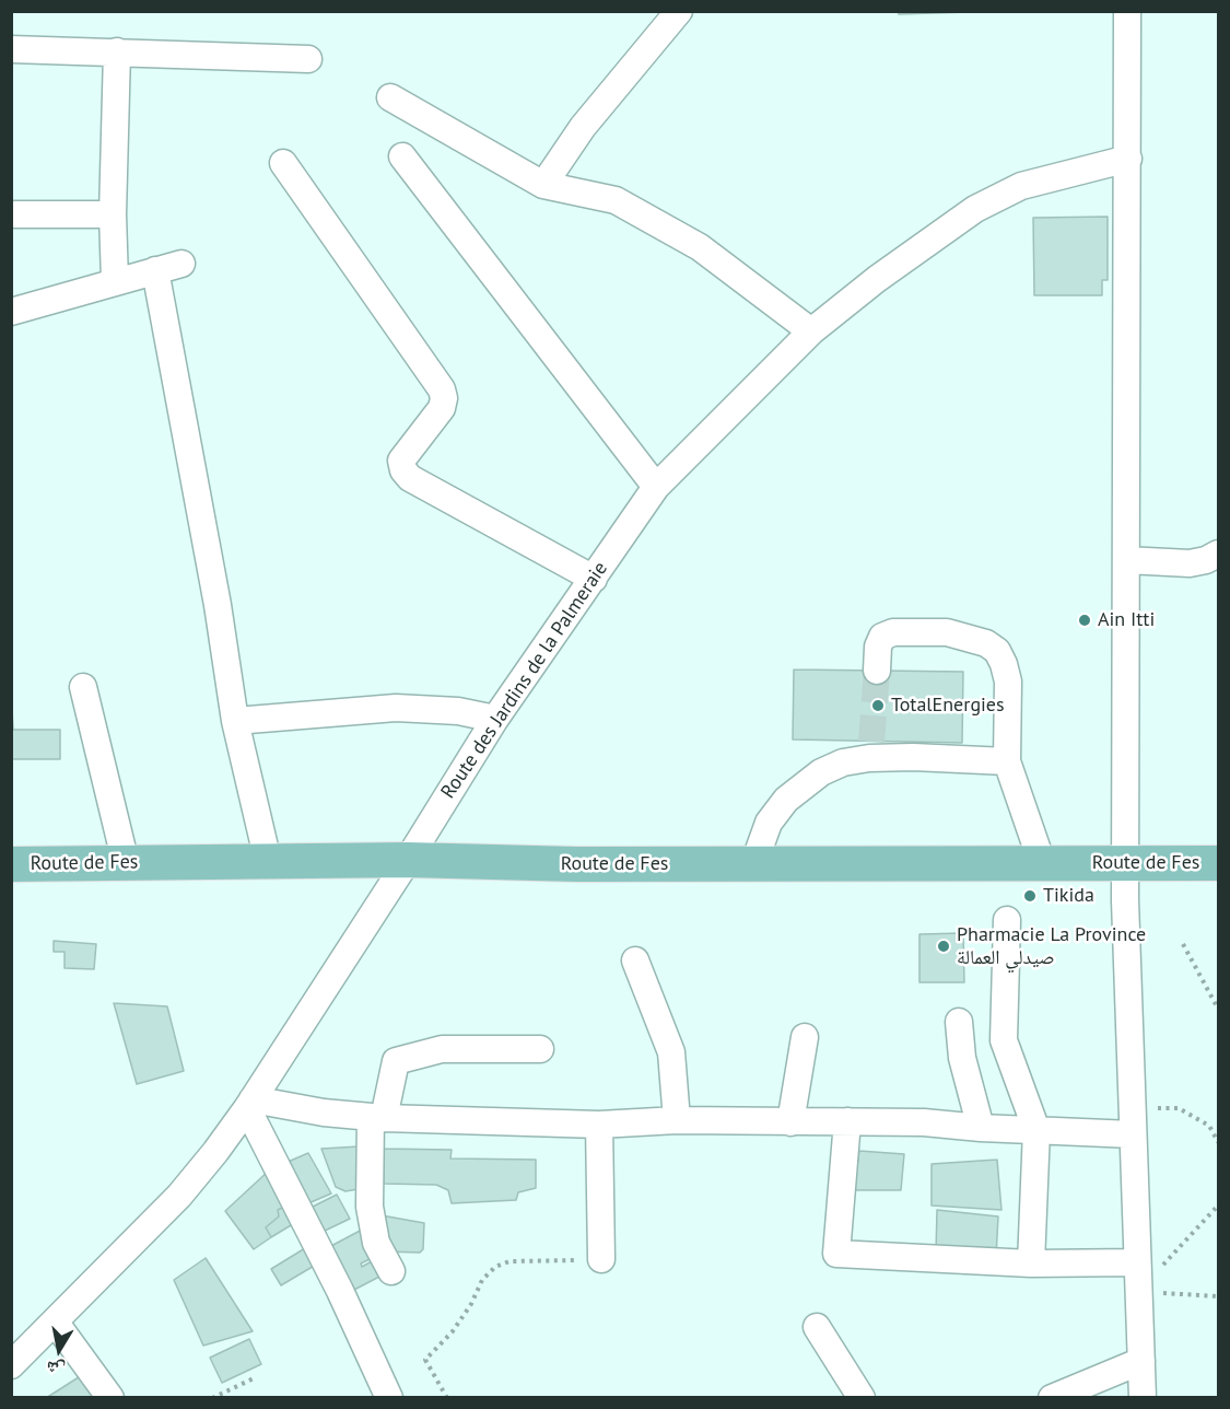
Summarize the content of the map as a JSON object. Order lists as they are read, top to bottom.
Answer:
{
  "streets": {
    "main road": ["Route de Fes"],
    "street": ["Route des Jardins de la Palmeraie"]
  },
  "crossings": [
    ["Route des Jardins de la Palmeraie", "Route de Fes"]
  ],
  "places": [
    "Ain Itti",
    "TotalEnergies",
    "Tikida",
    "Pharmacie La Province صيدلي العمالة"
  ],
  "north": "bottom"
}
